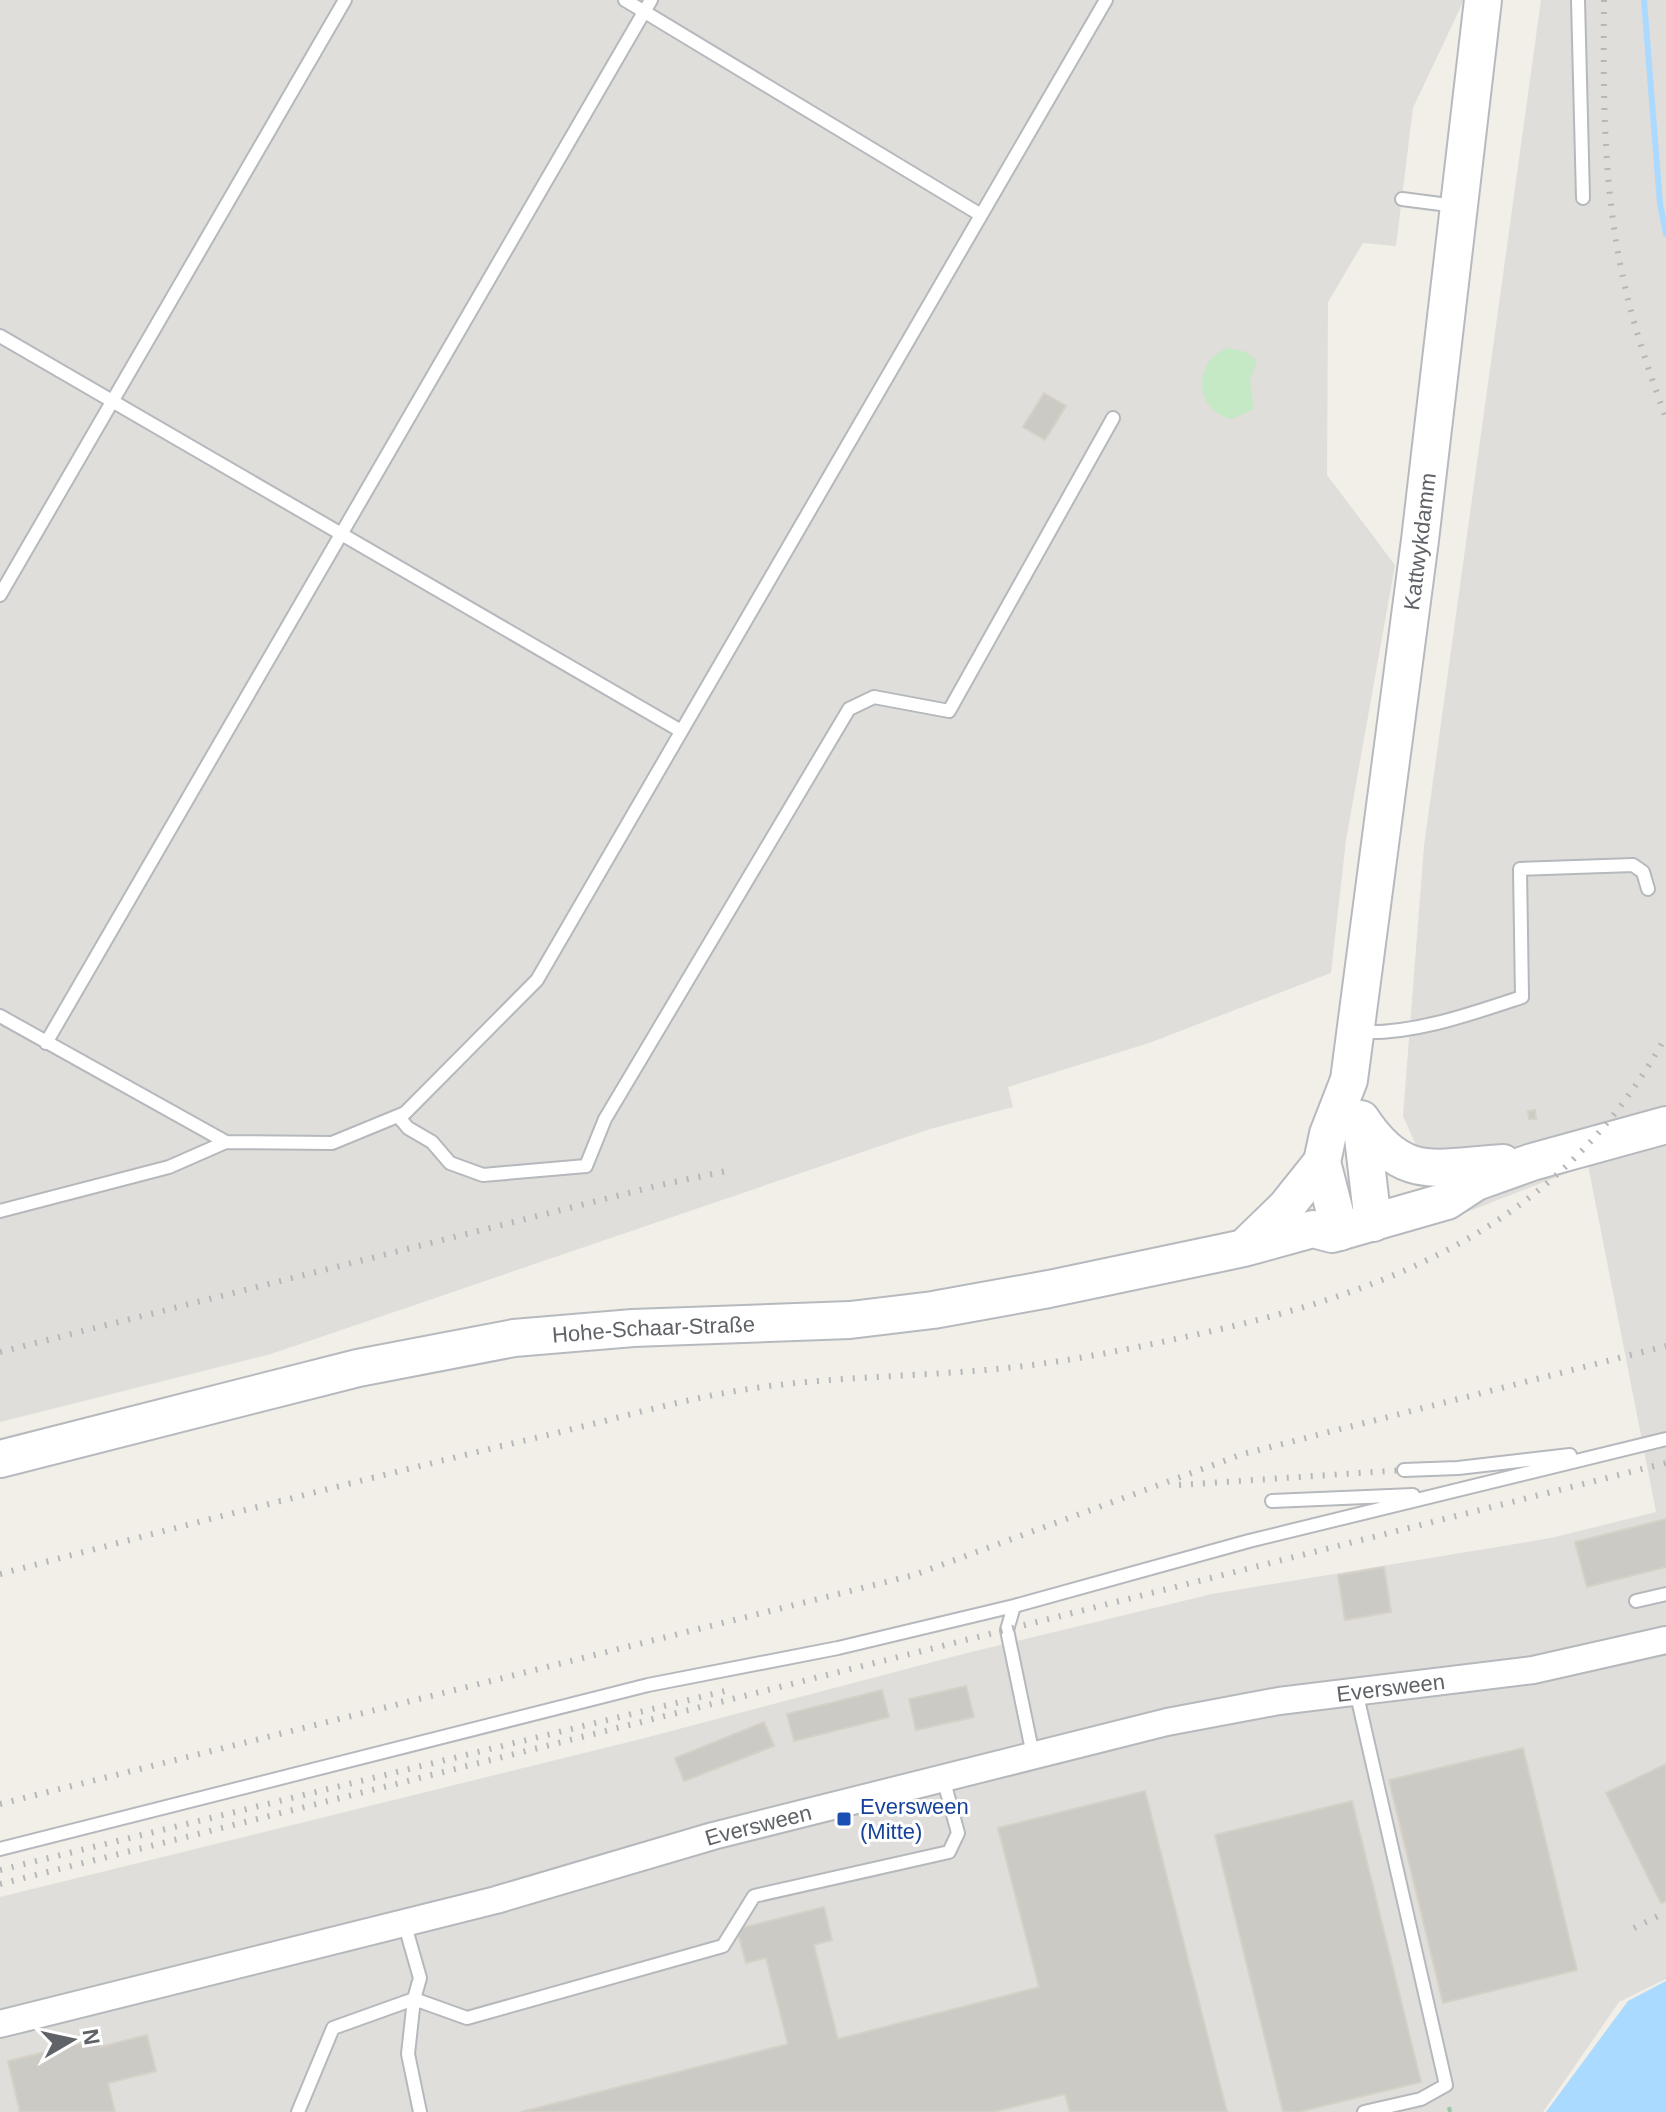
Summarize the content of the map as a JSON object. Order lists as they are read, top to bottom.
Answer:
{
  "streets": {
    "main road": ["Kattwykdamm", "Hohe-Schaar-Straße"],
    "street": ["Eversween"]
  },
  "crossings": [
    ["Kattwykdamm", "Hohe-Schaar-Straße"]
  ],
  "places": {
    "transit": ["Eversween (Mitte)"]
  },
  "north": "right"
}
